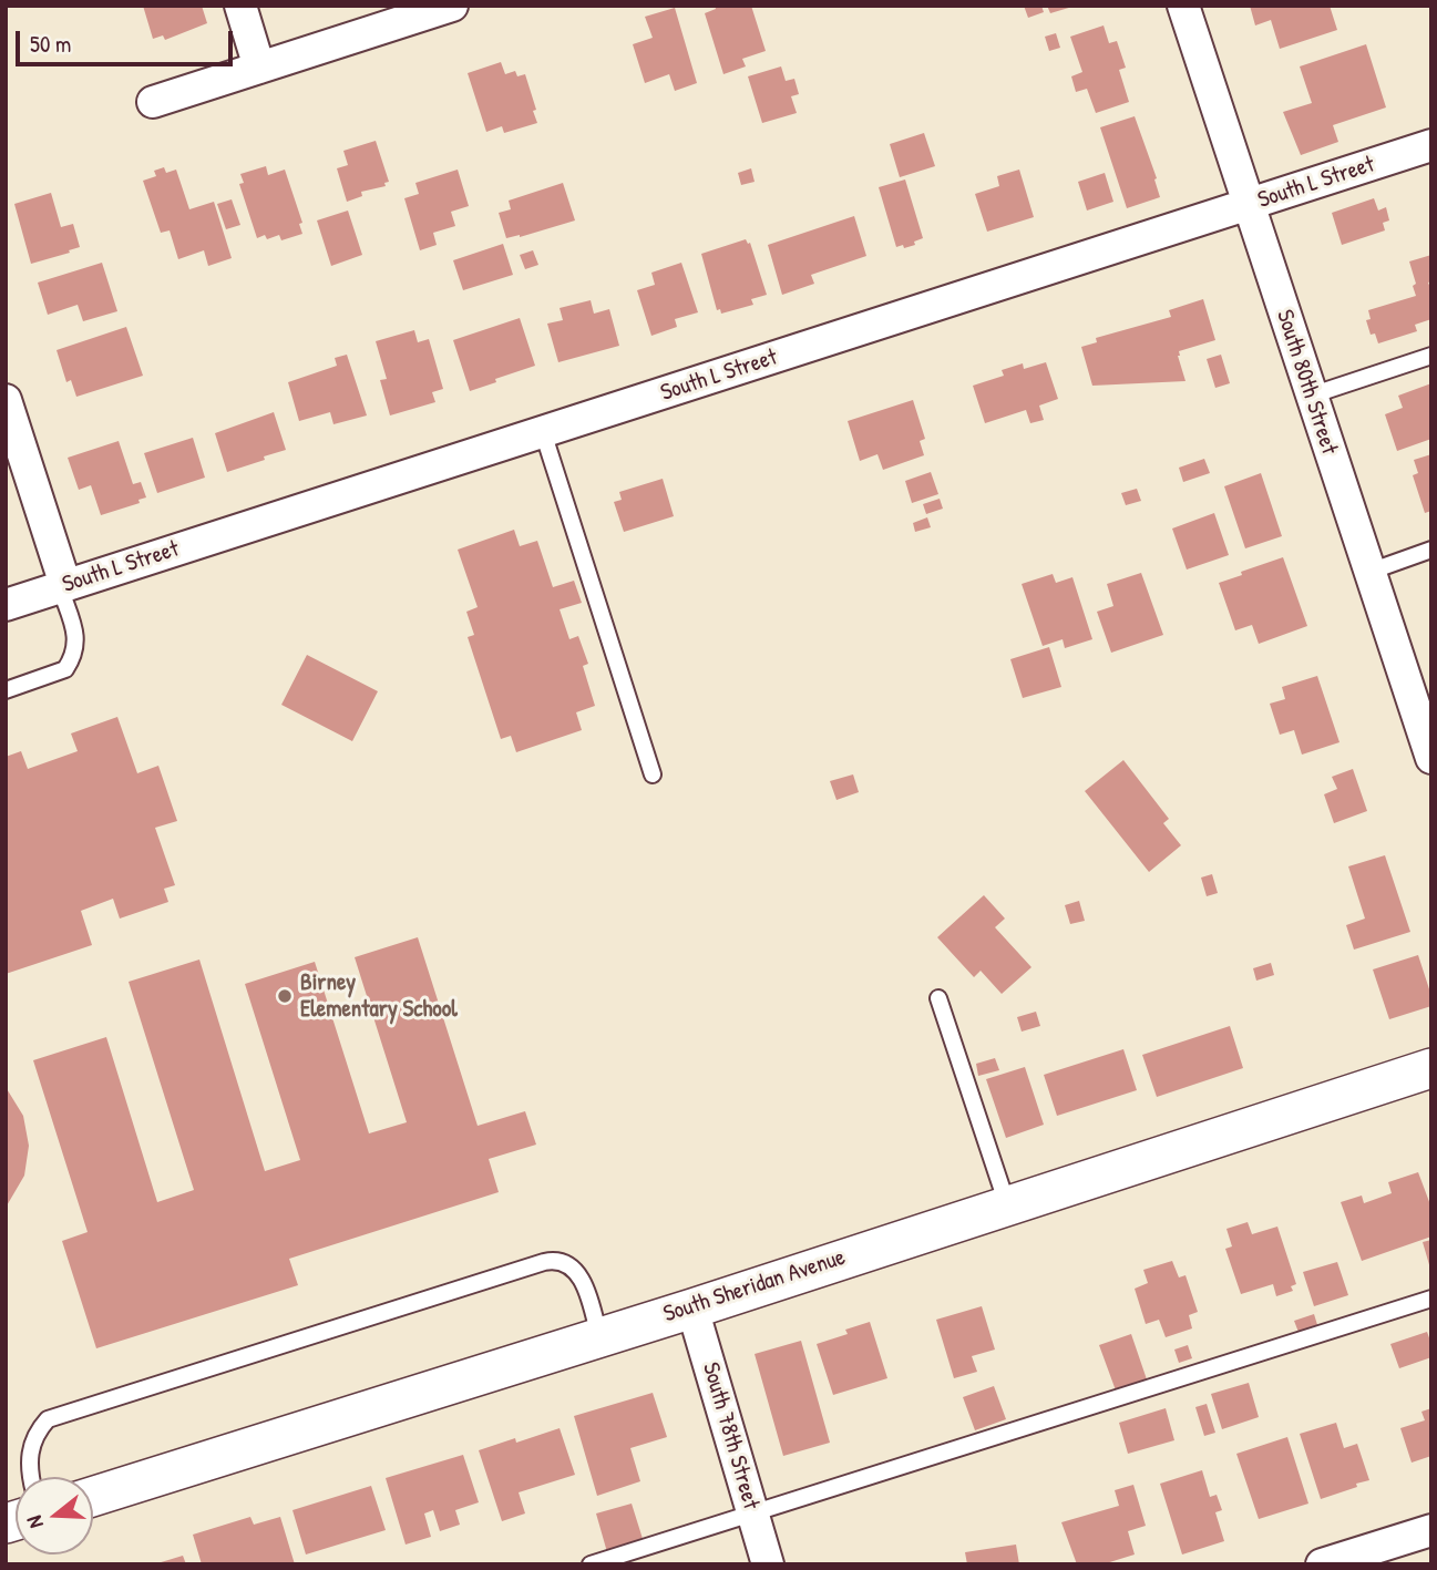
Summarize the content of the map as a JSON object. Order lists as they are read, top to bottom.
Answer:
{
  "streets": {
    "street": [
      "South L Street",
      "South 80th Street",
      "South Sheridan Avenue",
      "South 78th Street"
    ]
  },
  "crossings": [
    ["South L Street", "South 80th Street"],
    ["South Sheridan Avenue", "South 78th Street"]
  ],
  "places": ["Birney Elementary School"],
  "scale_bar": "50 m",
  "north": "left"
}
